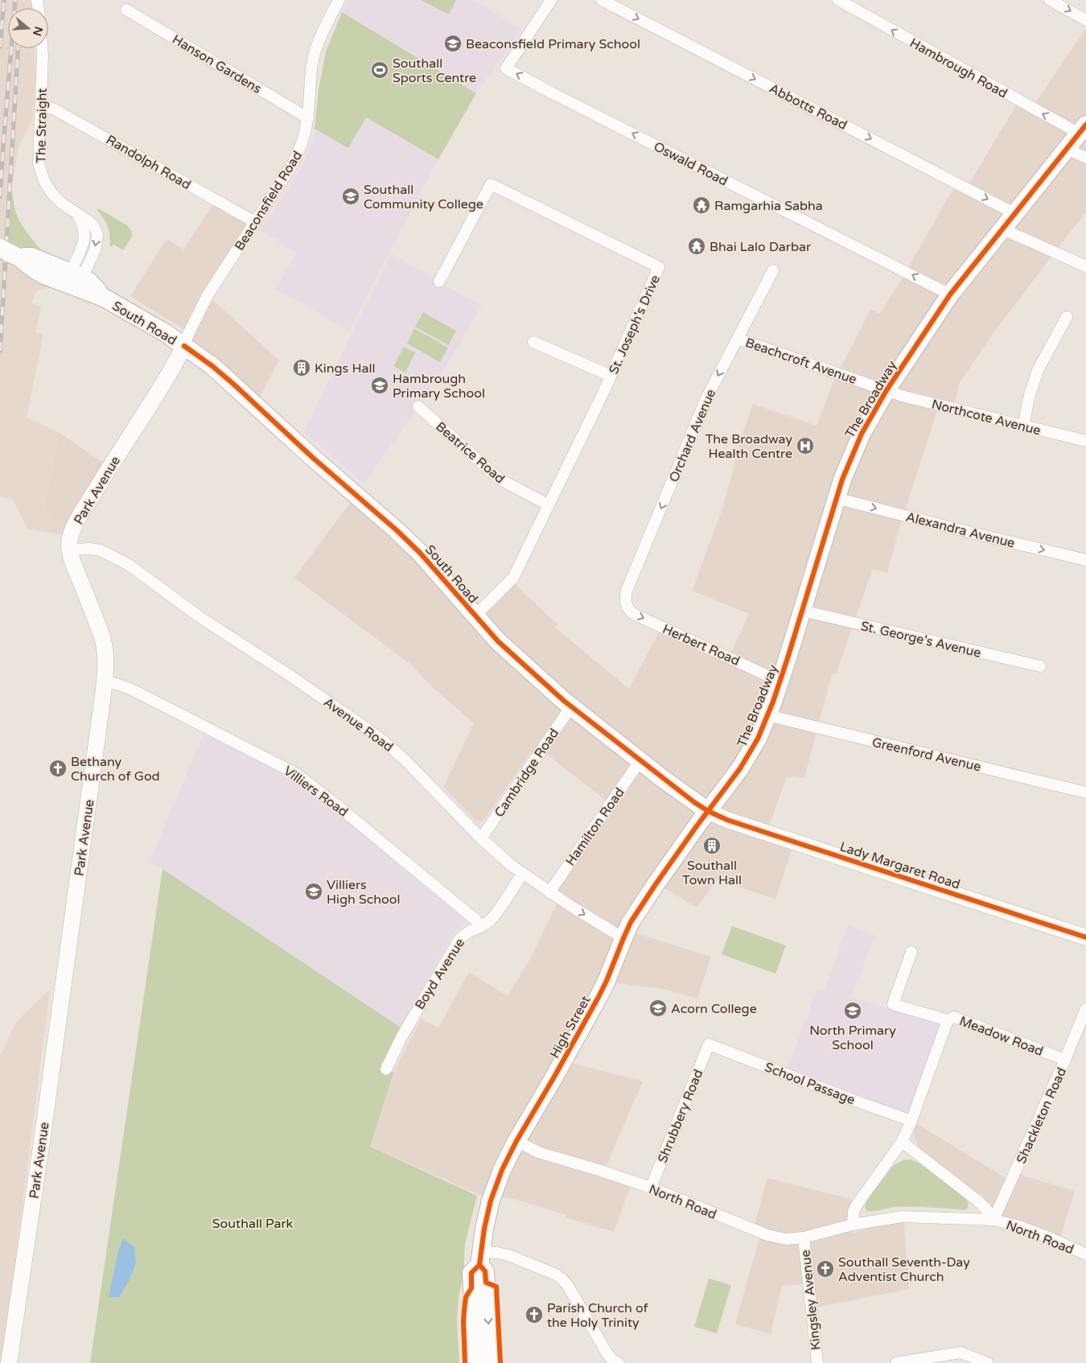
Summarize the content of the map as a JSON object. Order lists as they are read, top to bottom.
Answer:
{
  "streets": {
    "main road": ["South Road", "The Broadway", "High Street"],
    "street": [
      "Hanson Gardens",
      "Hambrough Road",
      "Abbotts Road",
      "The Straight",
      "Randolph Road",
      "Oswald Road",
      "Beaconsfield Road",
      "St. Joseph's Drive",
      "Beachcroft Avenue",
      "Northcote Avenue",
      "Orchard Avenue",
      "Beatrice Road",
      "Park Avenue",
      "Alexandra Avenue",
      "St. George's Avenue",
      "Herbert Road",
      "Avenue Road",
      "Greenford Avenue",
      "Cambridge Road",
      "Villiers Road",
      "Hamilton Road",
      "Lady Margaret Road",
      "Boyd Avenue",
      "Meadow Road",
      "School Passage",
      "Shackleton Road",
      "Shrubbery Road",
      "North Road",
      "Kingsley Avenue"
    ]
  },
  "crossings": [
    ["Hanson Gardens", "Beaconsfield Road"],
    ["Hambrough Road", "The Broadway"],
    ["Abbotts Road", "The Broadway"],
    ["The Straight", "Randolph Road"],
    ["The Straight", "South Road"],
    ["Randolph Road", "Beaconsfield Road"],
    ["Oswald Road", "The Broadway"],
    ["Beaconsfield Road", "South Road"],
    ["Beaconsfield Road", "Park Avenue"],
    ["South Road", "St. Joseph's Drive"],
    ["South Road", "The Broadway"],
    ["South Road", "Park Avenue"],
    ["South Road", "Cambridge Road"],
    ["South Road", "Hamilton Road"],
    ["South Road", "Lady Margaret Road"],
    ["South Road", "High Street"],
    ["St. Joseph's Drive", "Beatrice Road"],
    ["Beachcroft Avenue", "The Broadway"],
    ["Beachcroft Avenue", "Northcote Avenue"],
    ["Beachcroft Avenue", "Orchard Avenue"],
    ["The Broadway", "Northcote Avenue"],
    ["The Broadway", "Alexandra Avenue"],
    ["The Broadway", "St. George's Avenue"],
    ["The Broadway", "Herbert Road"],
    ["The Broadway", "Greenford Avenue"],
    ["The Broadway", "Lady Margaret Road"],
    ["The Broadway", "High Street"],
    ["Orchard Avenue", "Herbert Road"],
    ["Park Avenue", "Avenue Road"],
    ["Park Avenue", "Villiers Road"],
    ["Avenue Road", "Cambridge Road"],
    ["Avenue Road", "Hamilton Road"],
    ["Avenue Road", "Boyd Avenue"],
    ["Avenue Road", "High Street"],
    ["Villiers Road", "Boyd Avenue"],
    ["Lady Margaret Road", "High Street"],
    ["High Street", "North Road"],
    ["Meadow Road", "School Passage"],
    ["Meadow Road", "Shackleton Road"],
    ["School Passage", "Shrubbery Road"],
    ["Shackleton Road", "North Road"],
    ["Shrubbery Road", "North Road"],
    ["North Road", "Kingsley Avenue"]
  ],
  "one_way": [
    "Hambrough Road",
    "Abbotts Road",
    "Oswald Road",
    "Orchard Avenue",
    "Alexandra Avenue",
    "Herbert Road"
  ],
  "parks": ["Southall Park"],
  "places": {
    "school or university": [
      "Beaconsfield Primary School",
      "Southall Community College",
      "Hambrough Primary School",
      "Villiers High School",
      "Acorn College",
      "North Primary School"
    ],
    "sports": ["Southall Sports Centre"],
    "temple": ["Ramgarhia Sabha", "Bhai Lalo Darbar"],
    "building": ["Kings Hall", "Southall Town Hall"],
    "hospital": ["The Broadway Health Centre"],
    "church": ["Bethany Church of God", "Southall Seventh-Day Adventist Church", "Parish Church of the Holy Trinity"]
  },
  "north": "right"
}
